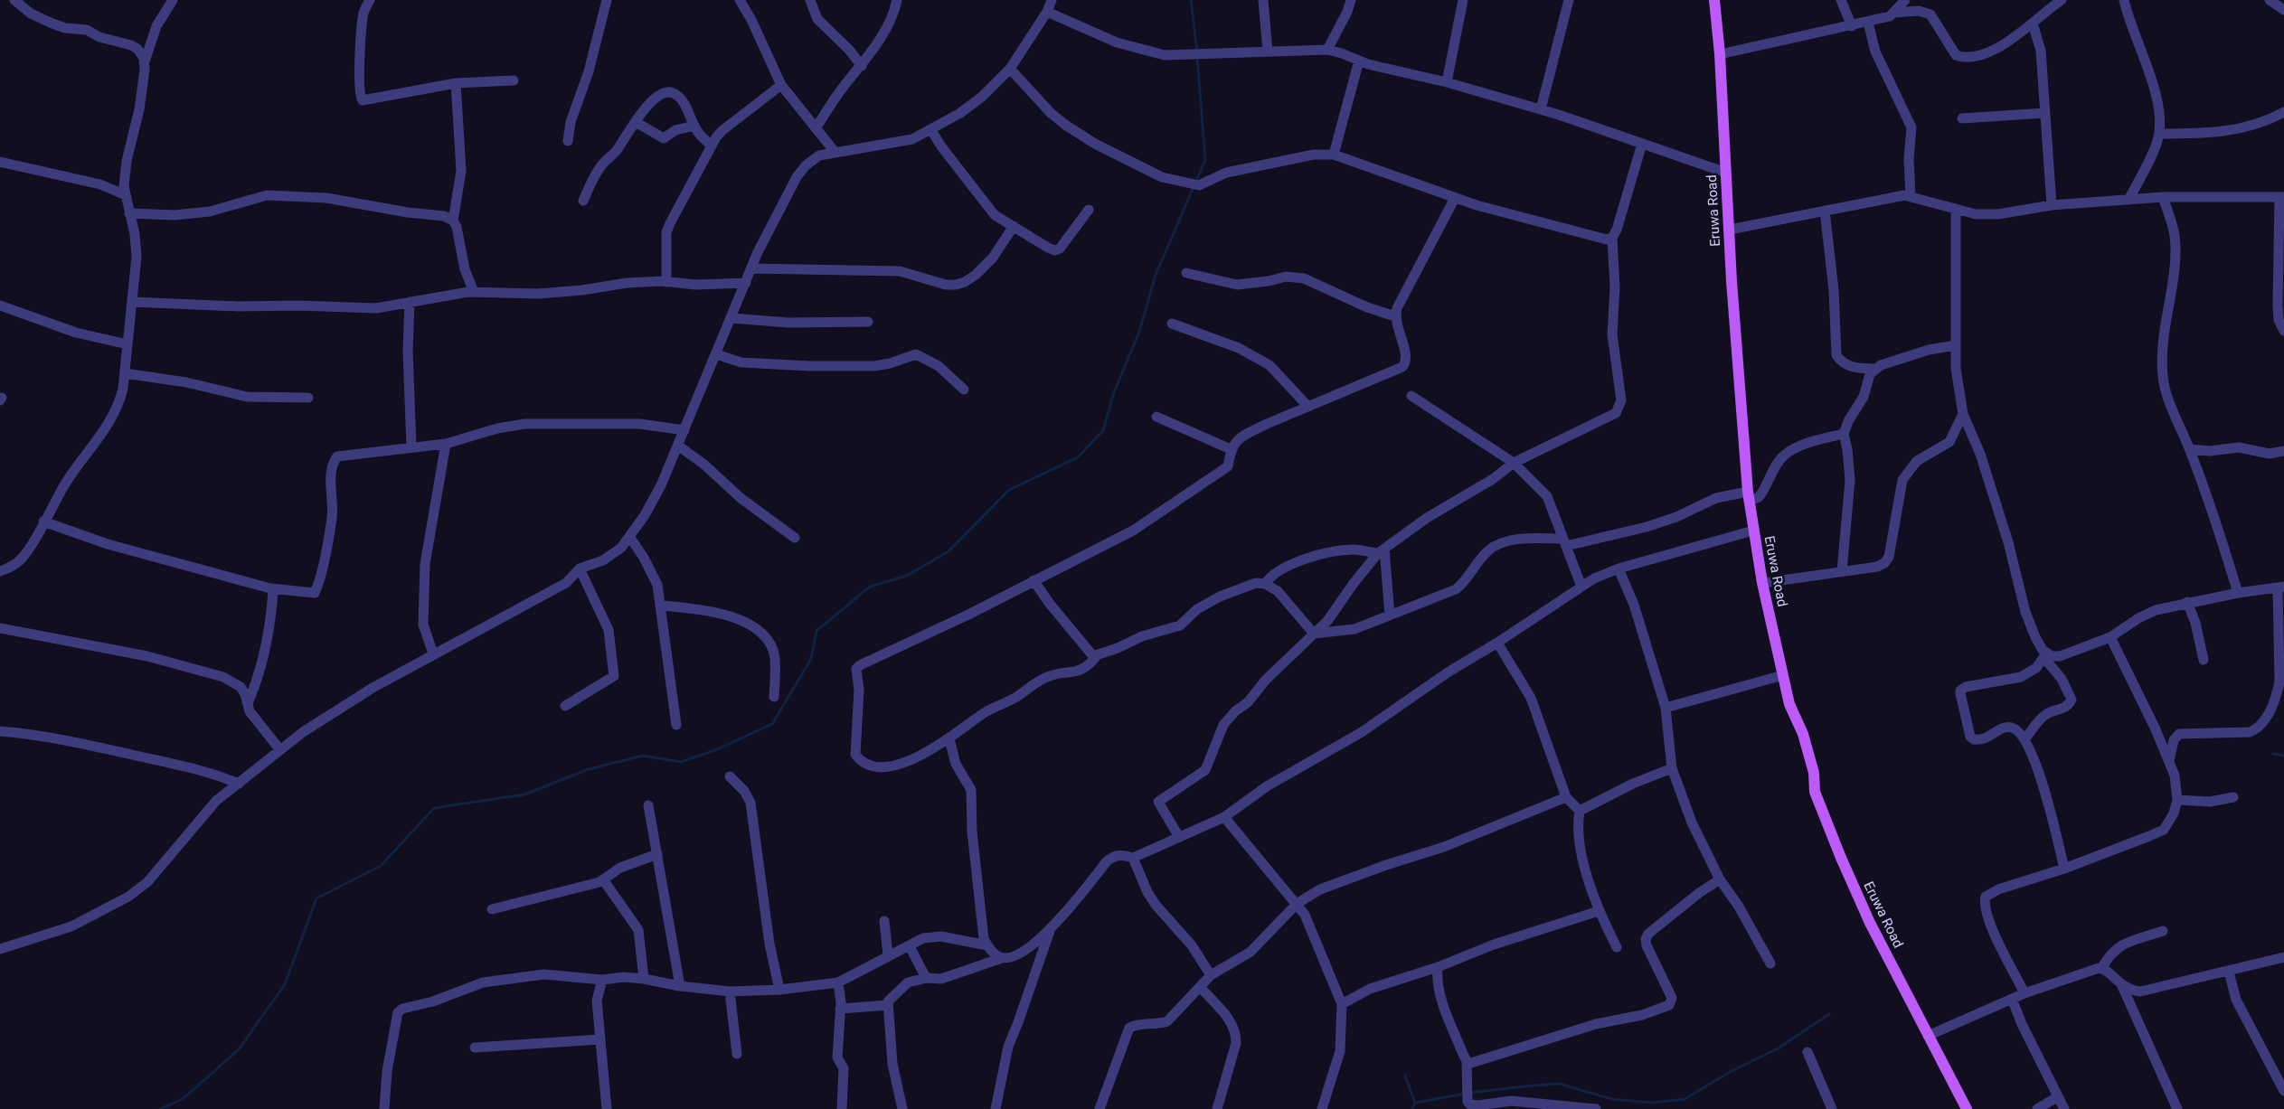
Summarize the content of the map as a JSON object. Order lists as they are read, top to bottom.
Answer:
{
  "streets": {
    "main road": ["Eruwa Road"]
  }
}
